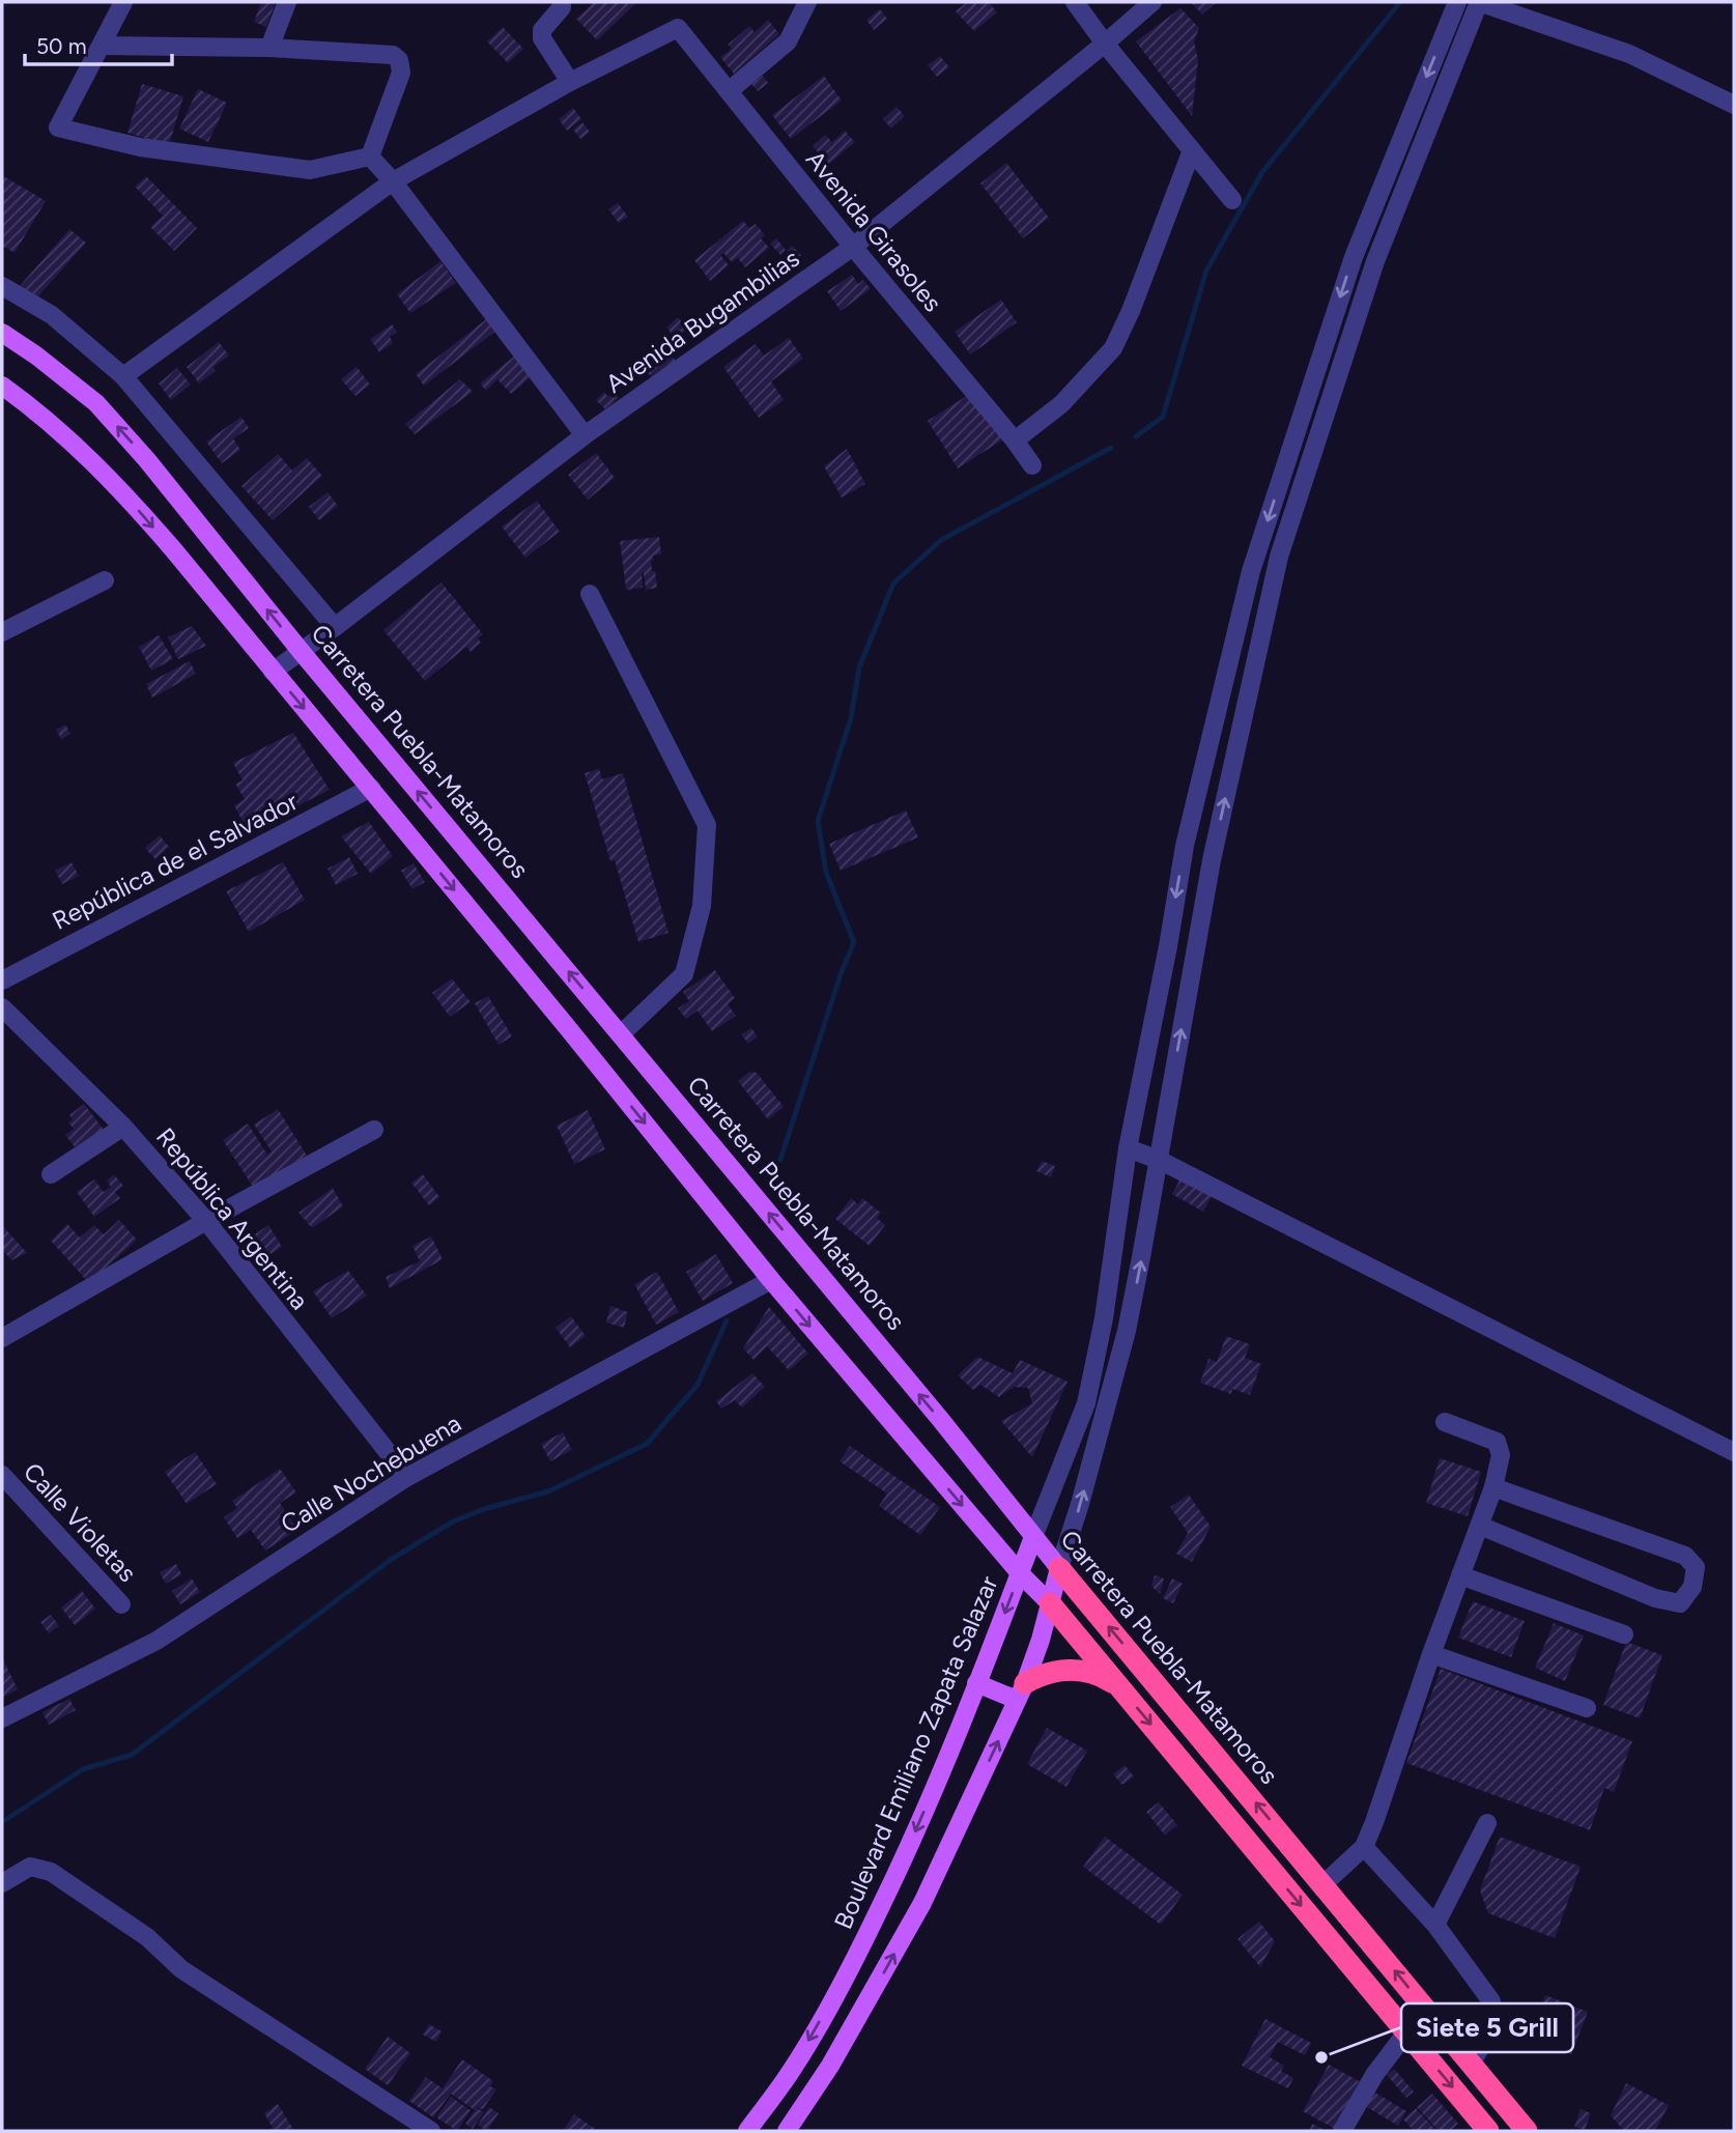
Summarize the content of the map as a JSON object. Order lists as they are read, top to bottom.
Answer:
{
  "streets": {
    "highway": ["Carretera Puebla-Matamoros"],
    "main road": ["Boulevard Emiliano Zapata Salazar"],
    "street": [
      "Avenida Girasoles",
      "Avenida Bugambilias",
      "República de el Salvador",
      "República Argentina",
      "Calle Nochebuena",
      "Calle Violetas"
    ]
  },
  "crossings": [
    ["Avenida Girasoles", "Avenida Bugambilias"],
    ["Avenida Bugambilias", "Carretera Puebla-Matamoros"],
    ["Carretera Puebla-Matamoros", "Boulevard Emiliano Zapata Salazar"],
    ["República Argentina", "Calle Nochebuena"]
  ],
  "places": ["Siete 5 Grill"],
  "scale_bar": "50 m"
}
